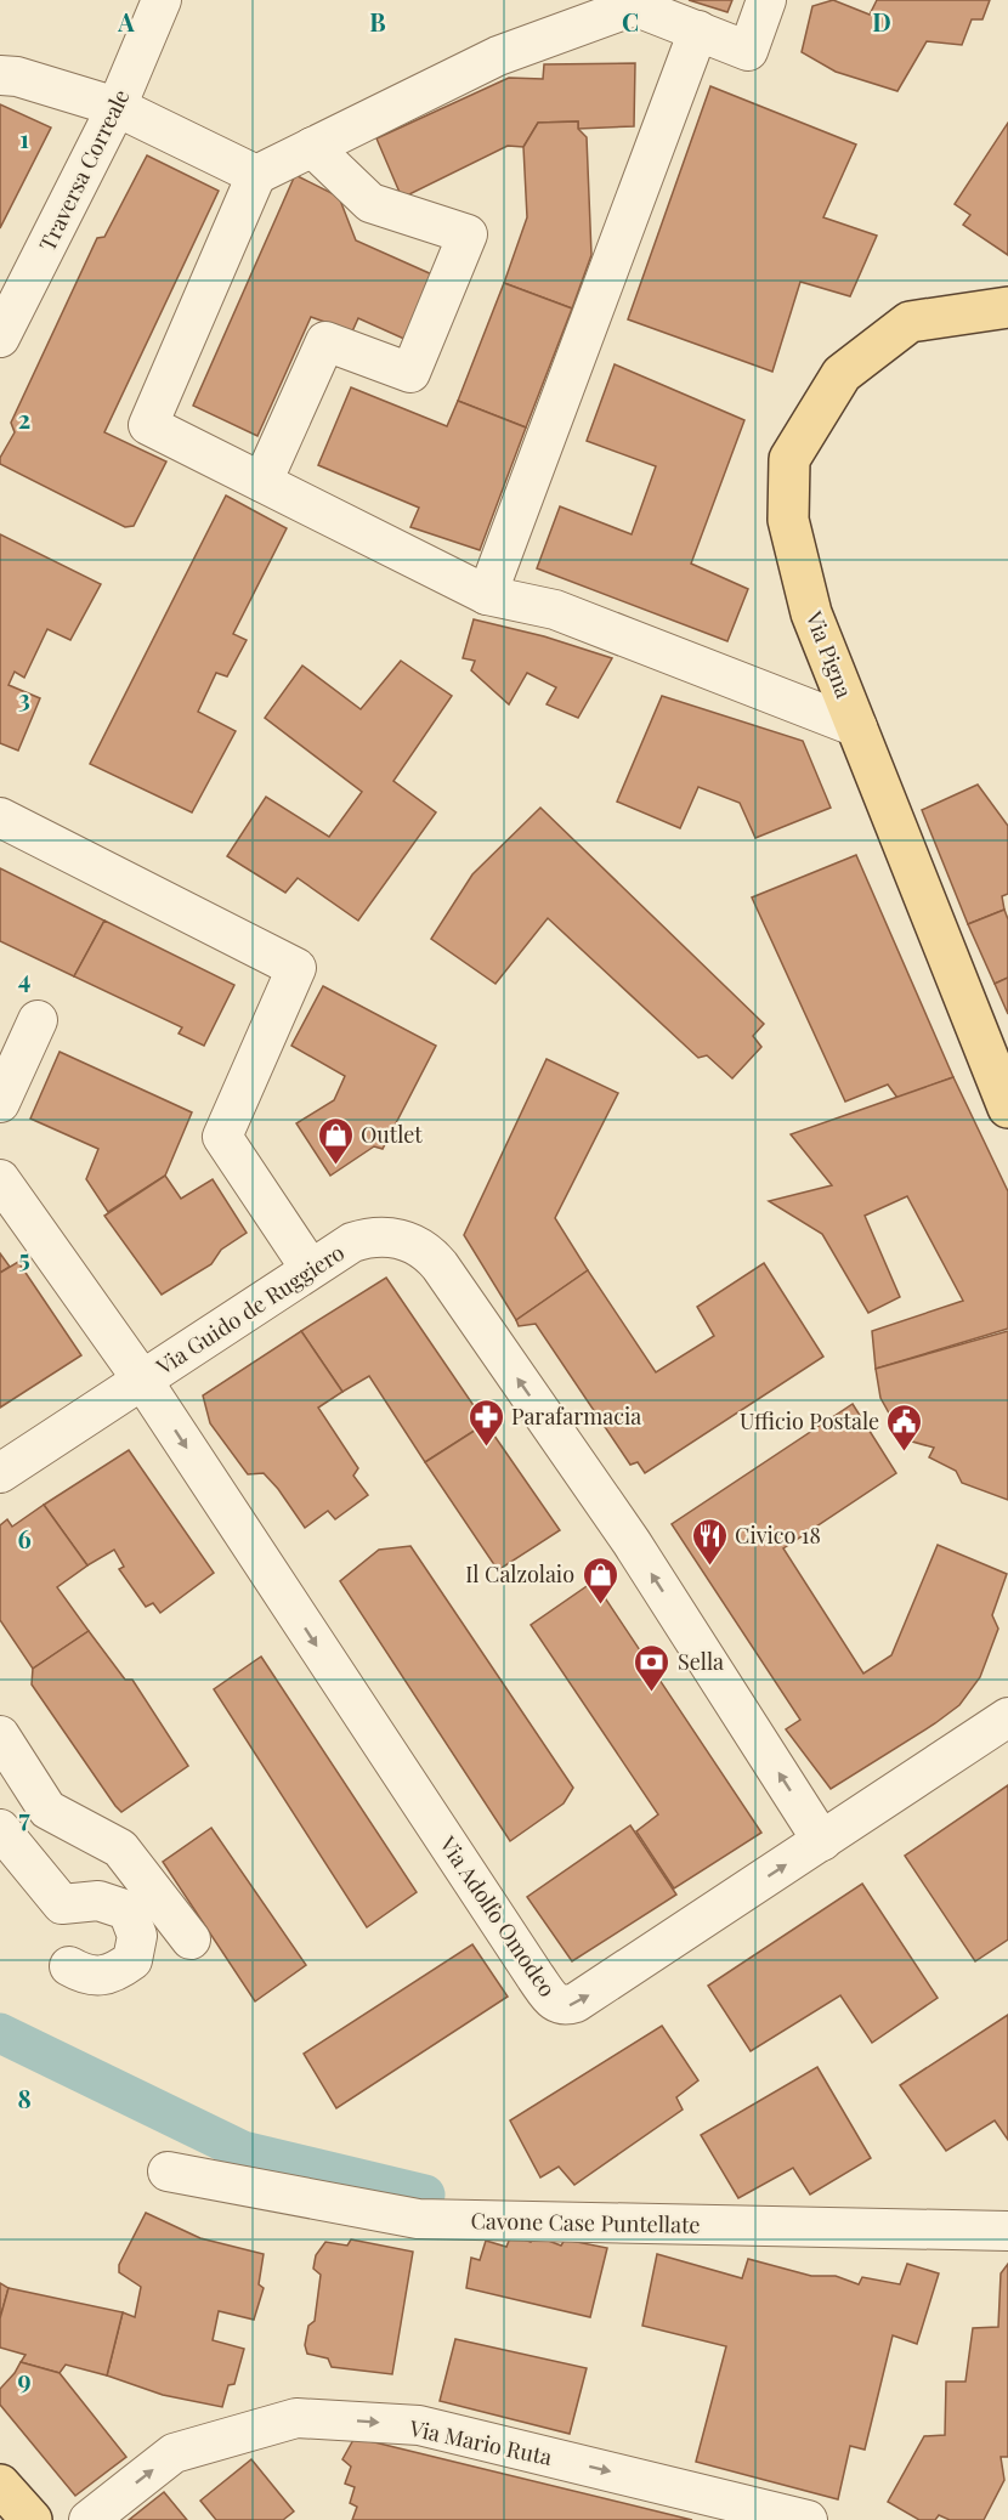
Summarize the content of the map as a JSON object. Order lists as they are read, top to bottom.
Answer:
{
  "streets": {
    "main road": ["Via Pigna"],
    "street": [
      "Traversa Correale",
      "Via Guido de Ruggiero",
      "Via Adolfo Omodeo",
      "Cavone Case Puntellate",
      "Via Mario Ruta"
    ]
  },
  "crossings": [
    ["Via Guido de Ruggiero", "Via Adolfo Omodeo"]
  ],
  "one_way": ["Via Guido de Ruggiero", "Via Mario Ruta"],
  "places": {
    "shop": ["Outlet", "Il Calzolaio"],
    "pharmacy": ["Parafarmacia"],
    "public building": ["Ufficio Postale"],
    "restaurant": ["Civico 18"],
    "bank": ["Sella"]
  },
  "grid": {
    "columns": [
      "A",
      "B",
      "C",
      "D"
    ],
    "rows": [
      "1",
      "2",
      "3",
      "4",
      "5",
      "6",
      "7",
      "8",
      "9"
    ]
  }
}
